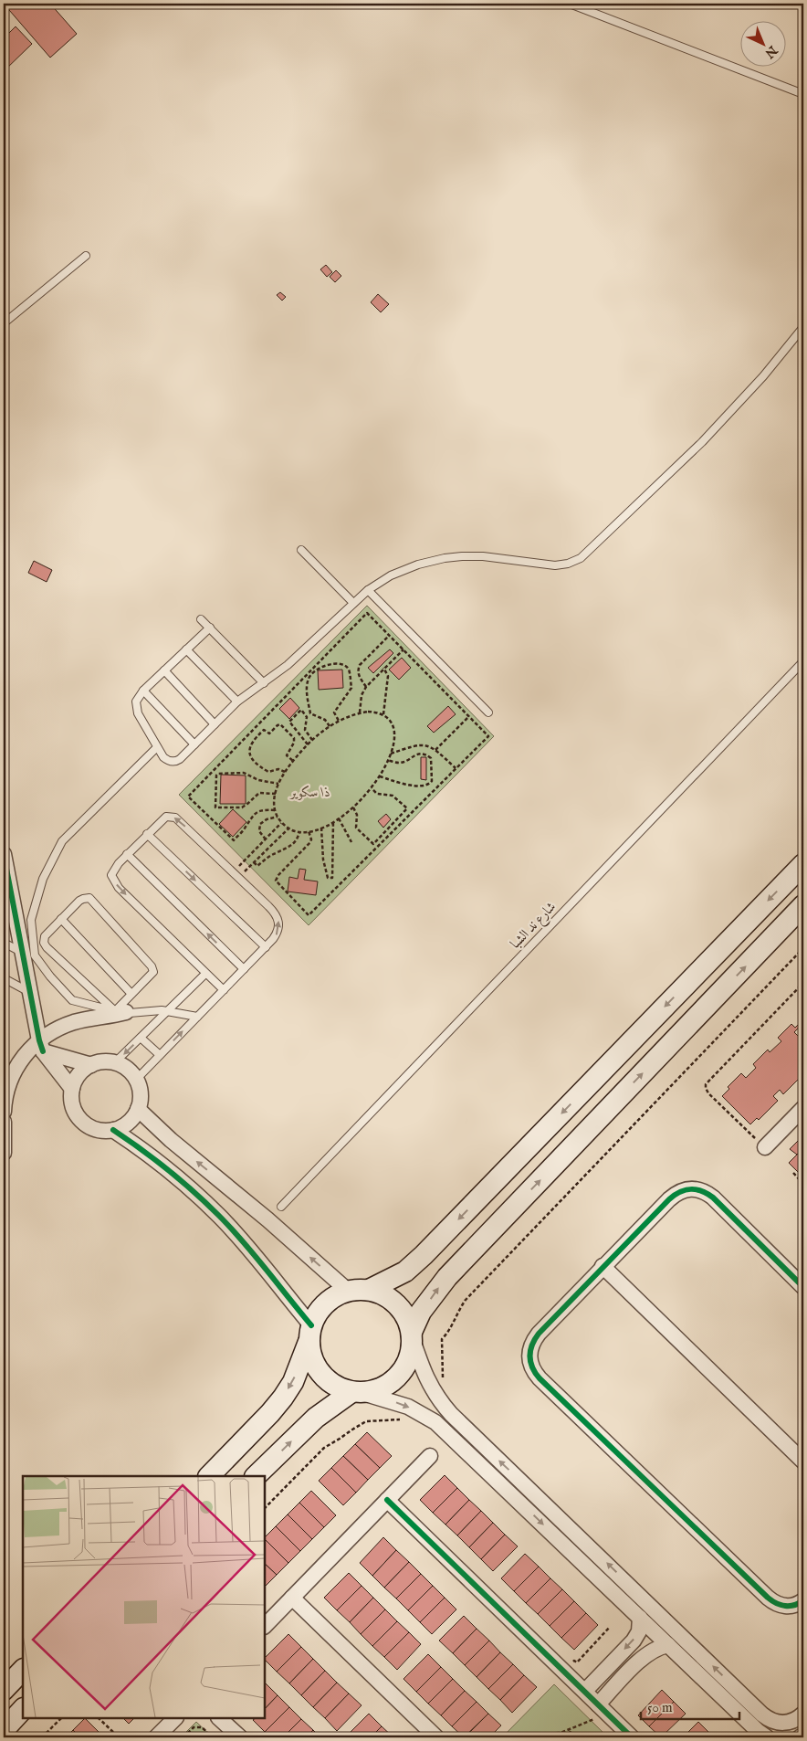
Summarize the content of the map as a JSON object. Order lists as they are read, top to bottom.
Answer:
{
  "streets": {
    "lane": ["شارع ند الشبا"]
  },
  "parks": ["ذا سكوير"],
  "scale_bar": "50 m",
  "north": "bottom right"
}
